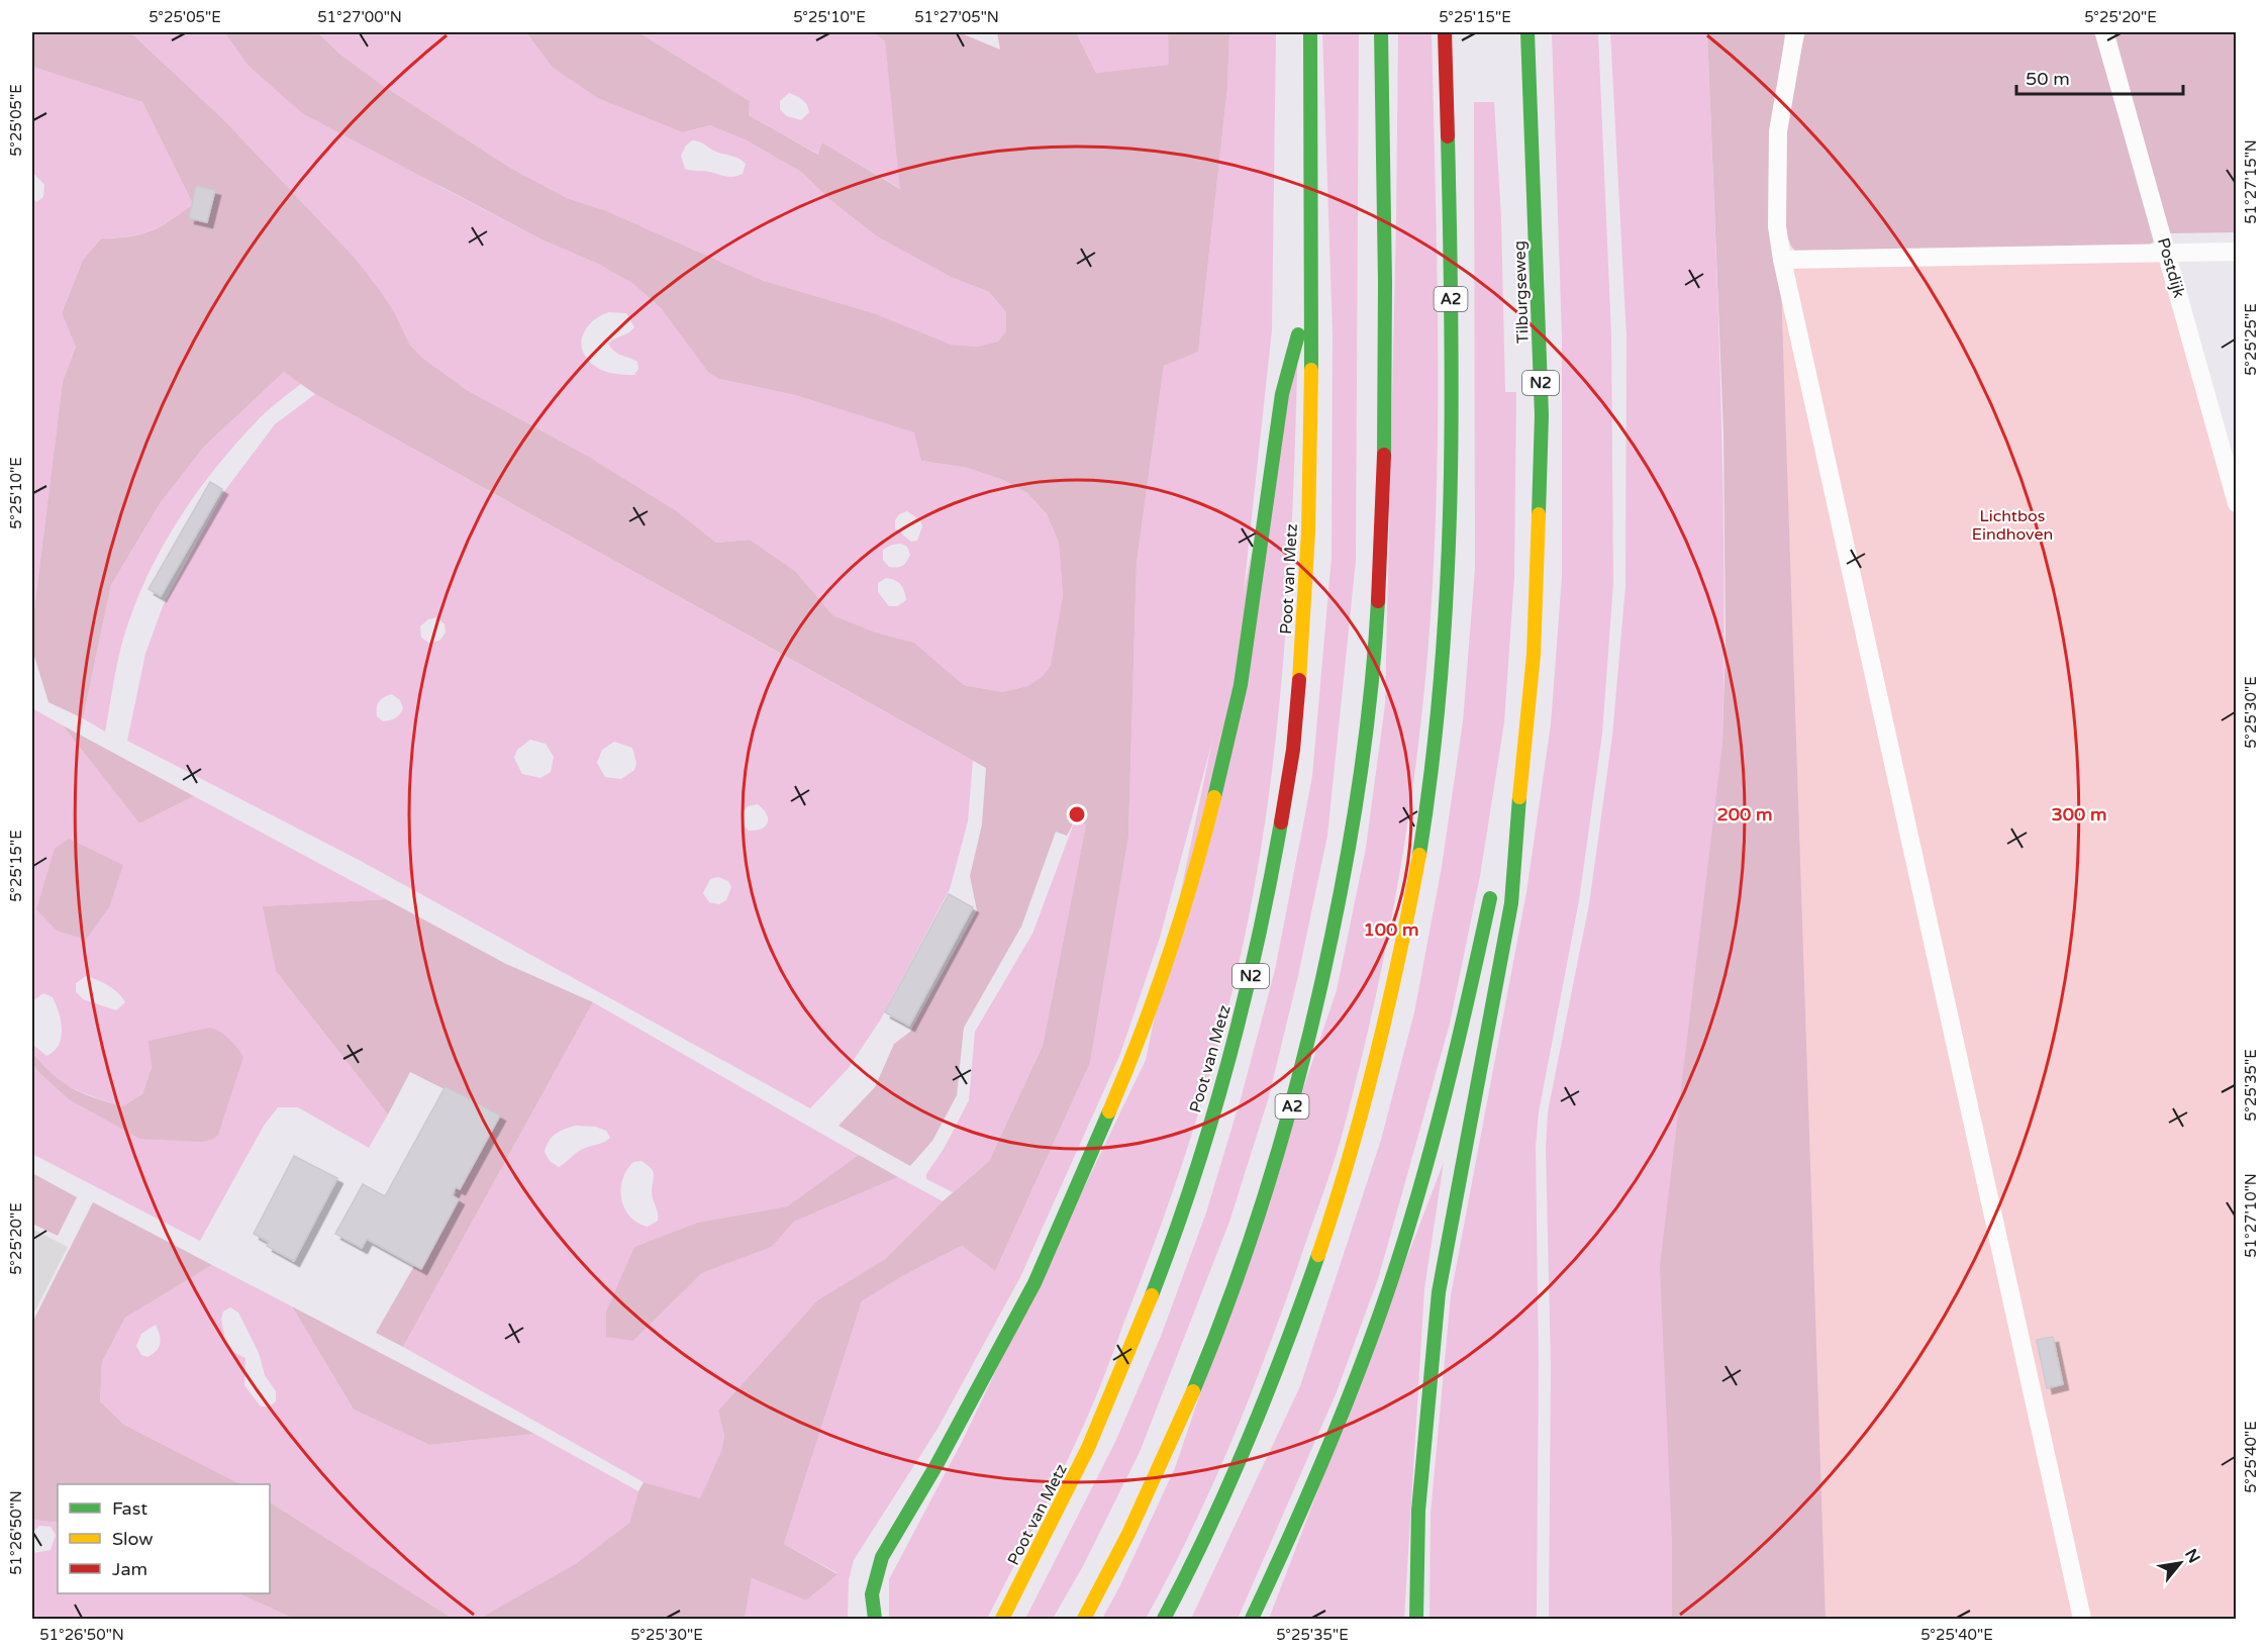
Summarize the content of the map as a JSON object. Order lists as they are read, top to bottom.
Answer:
{
  "streets": {
    "highway": [
      "Tilburgseweg",
      "A2",
      "N2",
      "Poot van Metz"
    ],
    "street": ["Postdijk"]
  },
  "crossings": [
    ["Tilburgseweg", "N2"],
    ["N2", "Poot van Metz"]
  ],
  "parks": ["Lichtbos Eindhoven"],
  "legend": ["Fast", "Slow", "Jam"],
  "scale_bar": "50 m",
  "north": "top right",
  "coordinates": [
    "5°25'05\"E",
    "51°27'00\"N",
    "5°25'10\"E",
    "51°27'05\"N",
    "5°25'15\"E",
    "5°25'20\"E",
    "51°27'15\"N",
    "5°25'25\"E",
    "5°25'30\"E",
    "5°25'35\"E",
    "51°27'10\"N",
    "5°25'40\"E",
    "51°26'50\"N"
  ],
  "rings": ["200 m", "300 m", "100 m"]
}
